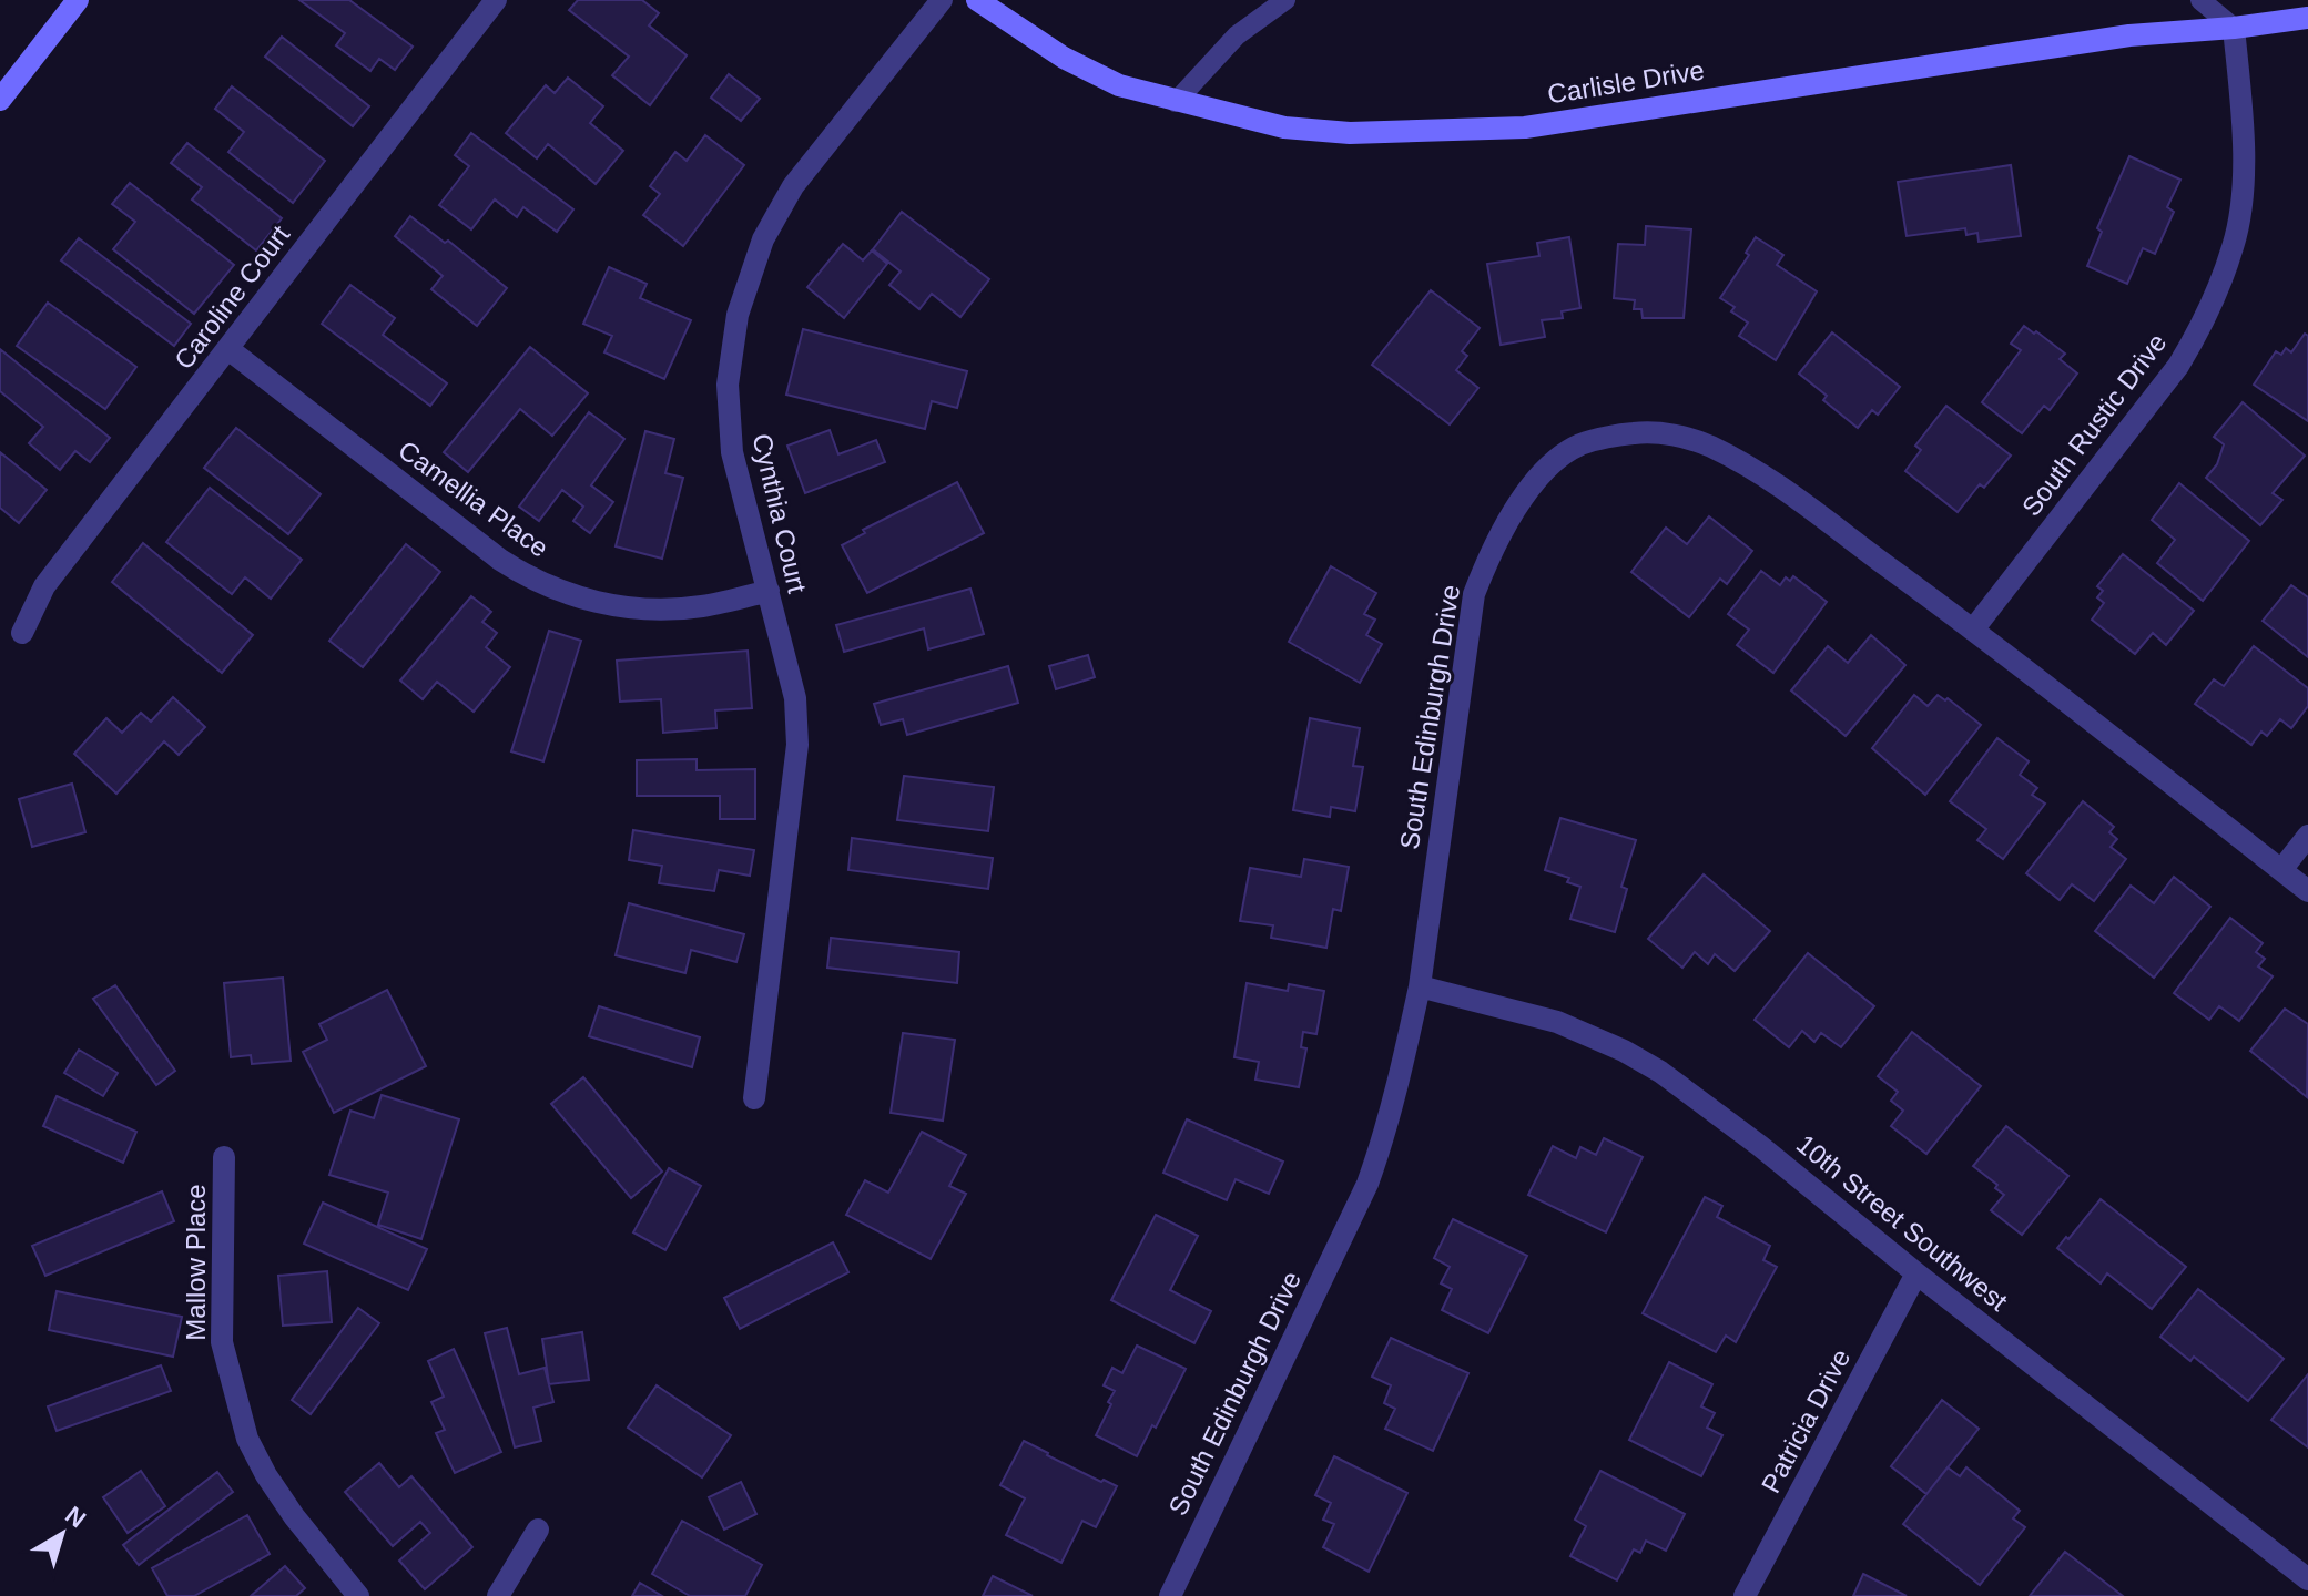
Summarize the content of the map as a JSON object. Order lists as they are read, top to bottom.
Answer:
{
  "streets": {
    "street": [
      "Carlisle Drive",
      "Caroline Court",
      "South Rustic Drive",
      "Camellia Place",
      "Cynthia Court",
      "South Edinburgh Drive",
      "10th Street Southwest",
      "Mallow Place",
      "Patricia Drive"
    ]
  },
  "crossings": [
    ["Carlisle Drive", "South Rustic Drive"],
    ["Caroline Court", "Camellia Place"],
    ["South Rustic Drive", "South Edinburgh Drive"],
    ["Camellia Place", "Cynthia Court"],
    ["South Edinburgh Drive", "10th Street Southwest"],
    ["10th Street Southwest", "Patricia Drive"]
  ],
  "north": "top right"
}
